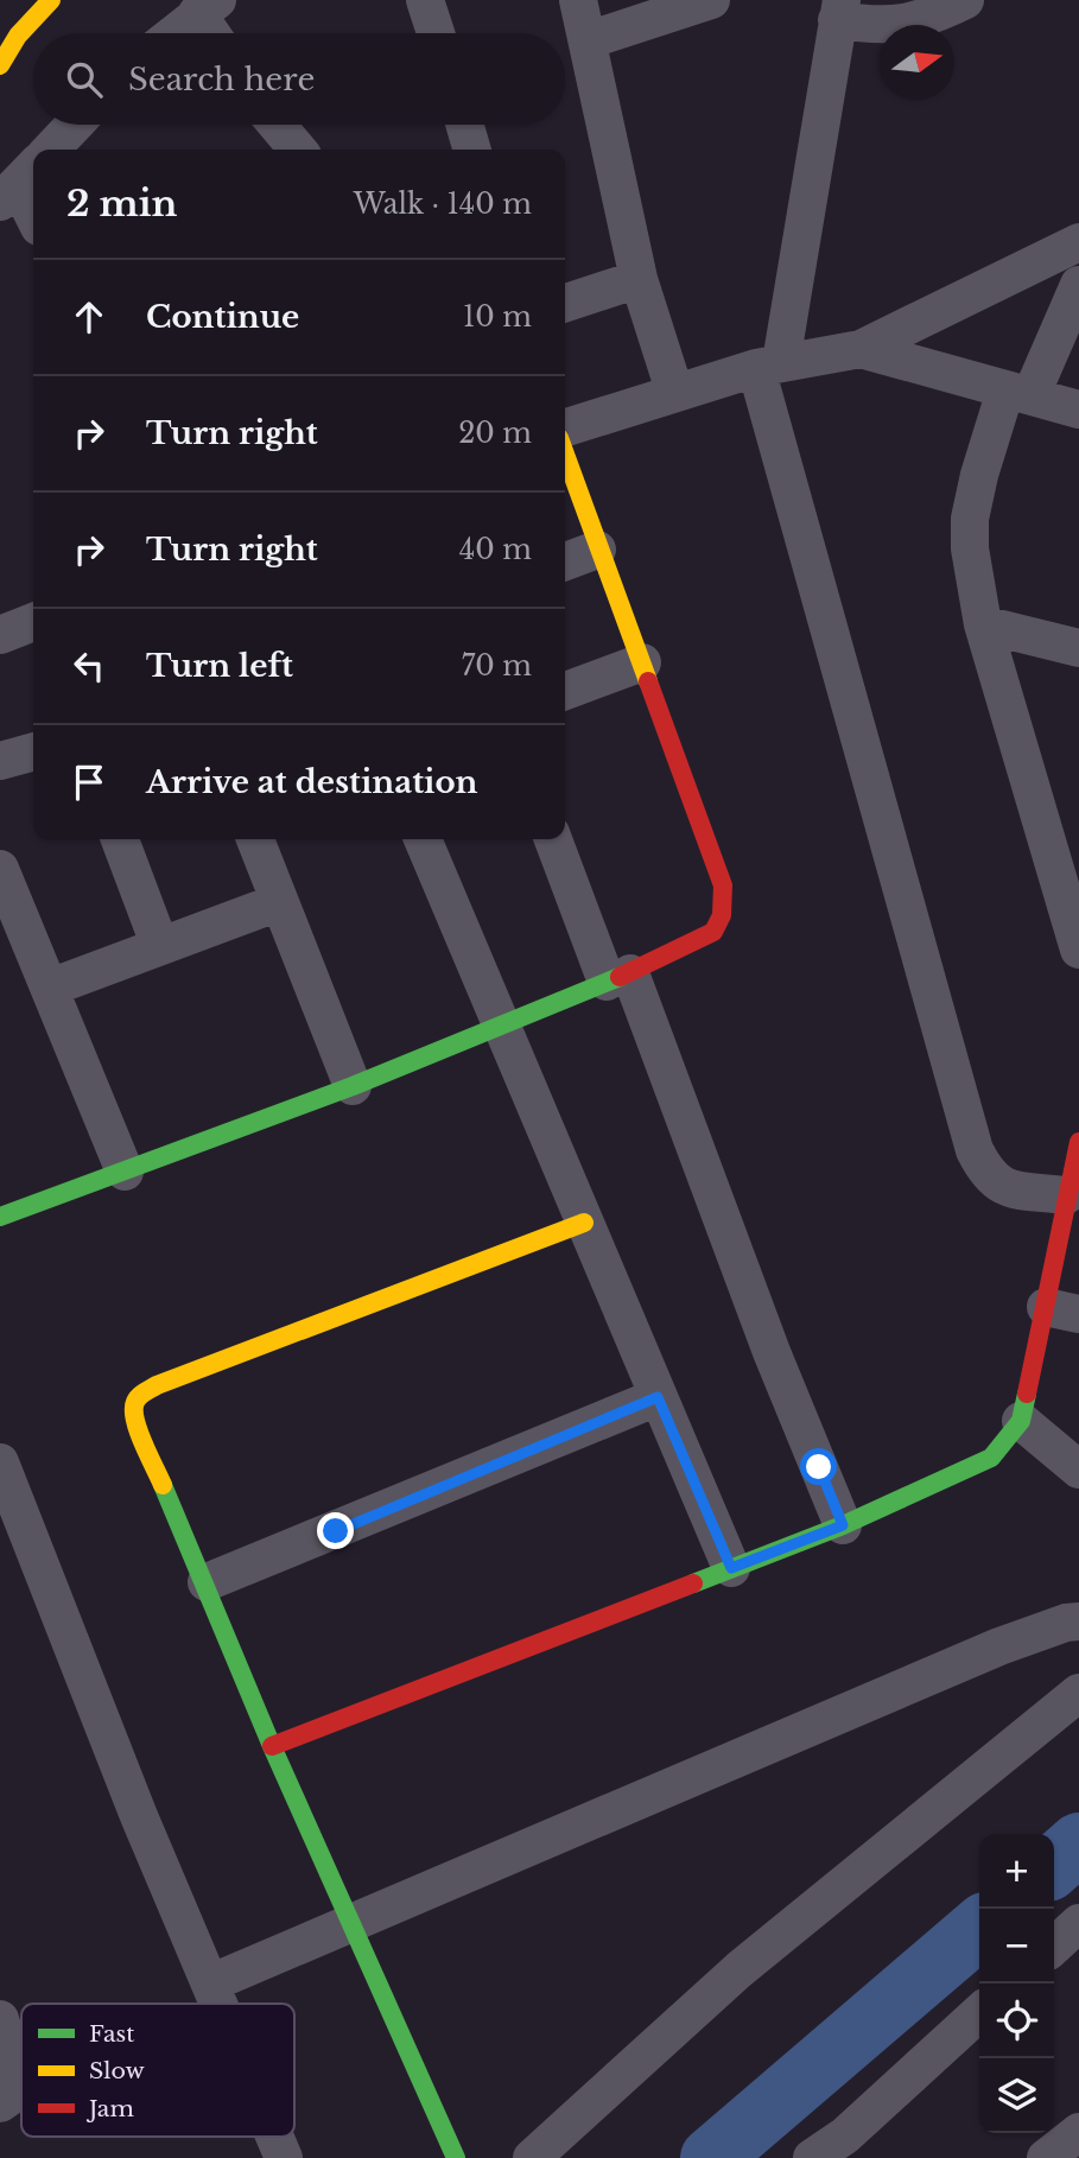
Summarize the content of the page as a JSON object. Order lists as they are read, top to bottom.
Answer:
{
  "legend": ["Fast", "Slow", "Jam"],
  "north": "right",
  "page": {
    "search": "Search here",
    "heading": ["2 min", "Walk · 140 m"],
    "list": [
      ["Continue", "10 m"],
      ["Turn right", "20 m"],
      ["Turn right", "40 m"],
      ["Turn left", "70 m"],
      "Arrive at destination"
    ],
    "map_buttons": ["+", "−"]
  }
}
